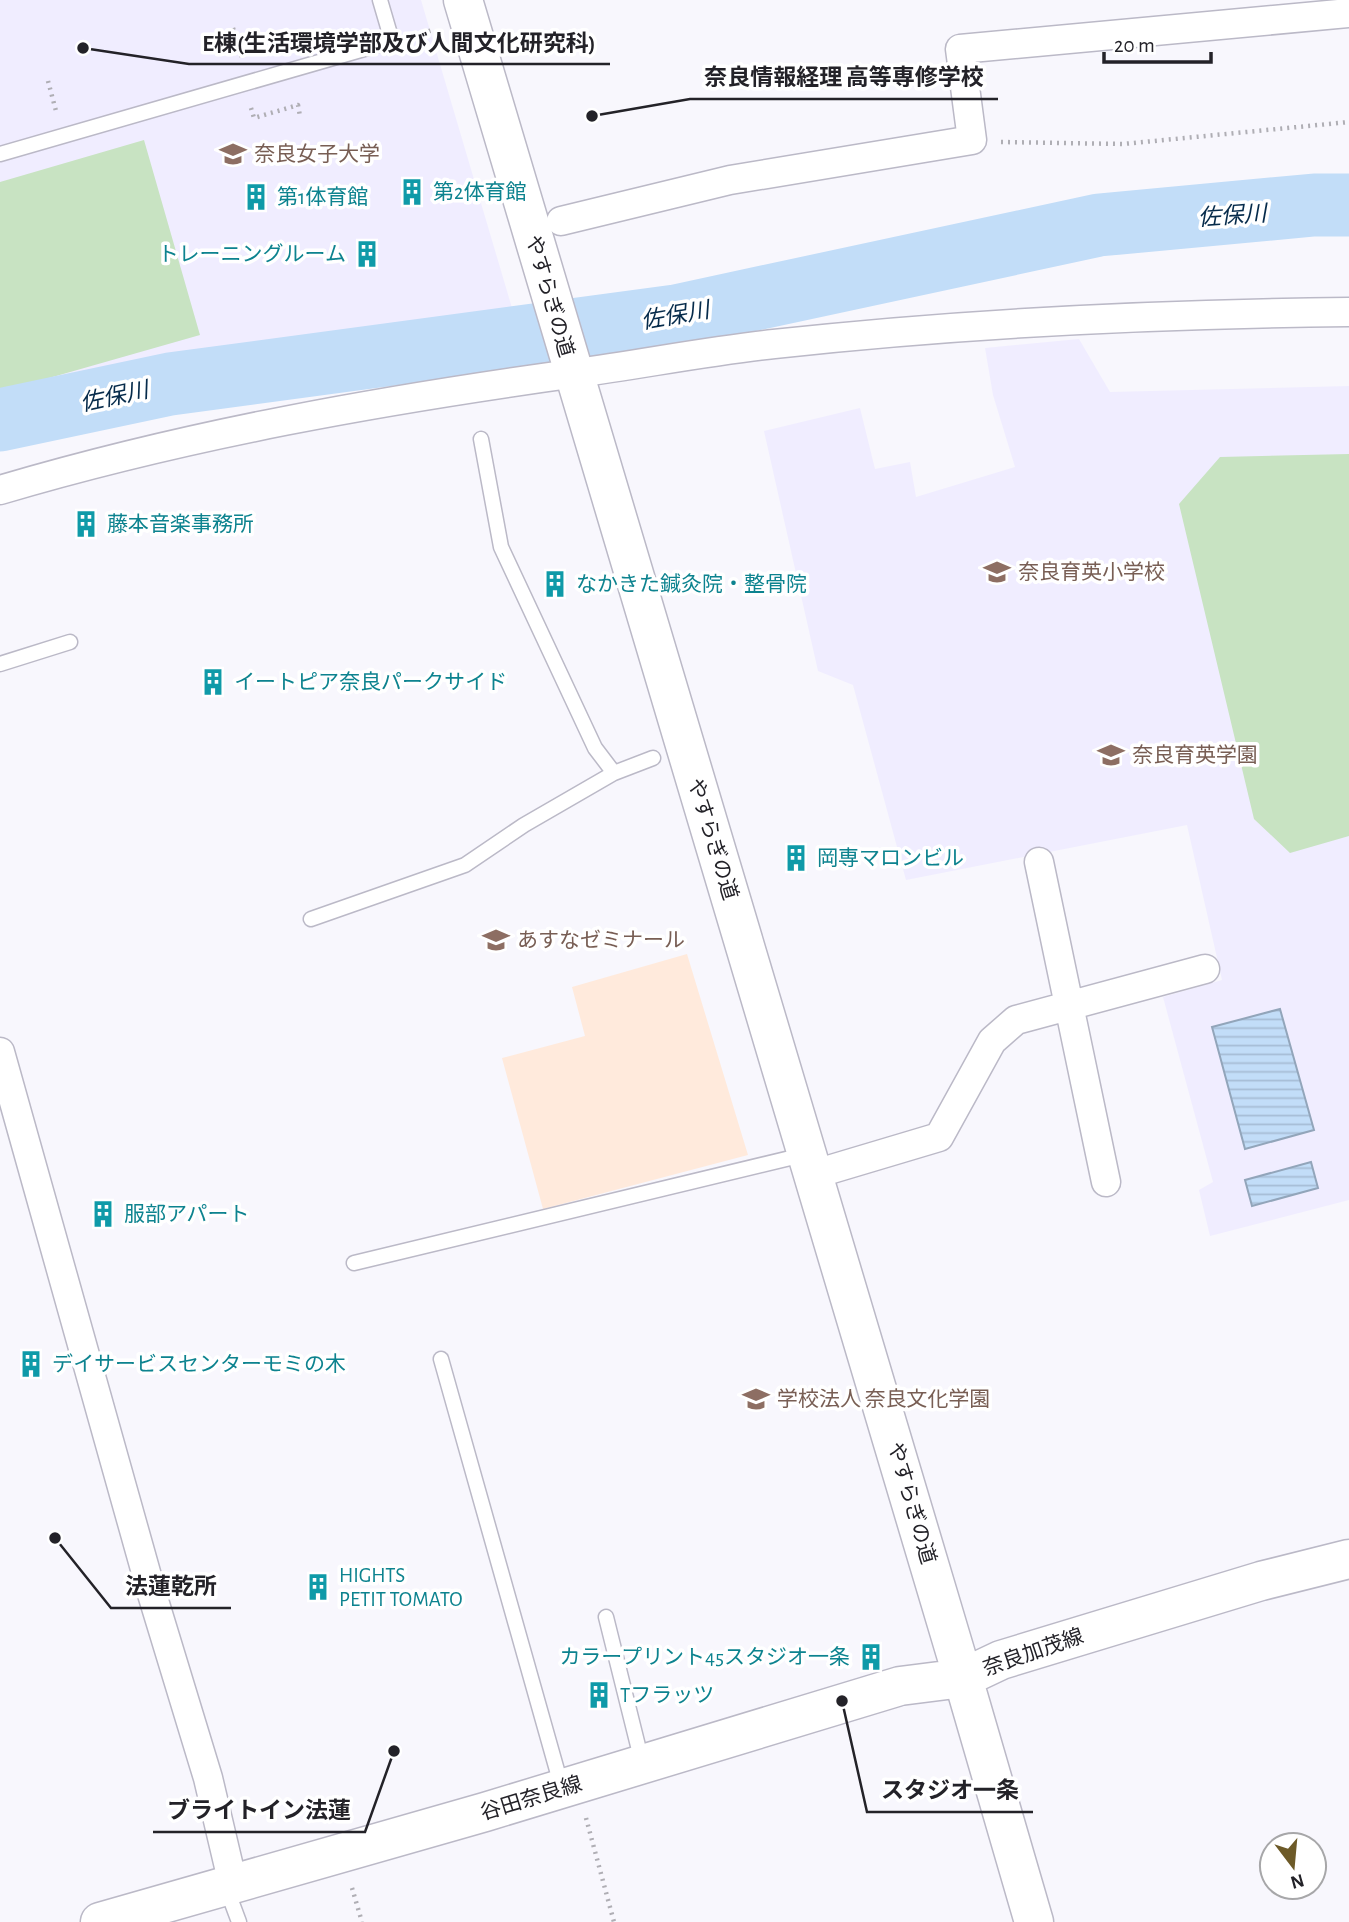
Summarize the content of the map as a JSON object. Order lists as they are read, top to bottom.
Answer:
{
  "streets": {
    "street": ["やすらぎの道", "奈良加茂線", "谷田奈良線"]
  },
  "crossings": [
    ["やすらぎの道", "奈良加茂線"],
    ["やすらぎの道", "谷田奈良線"],
    ["奈良加茂線", "谷田奈良線"]
  ],
  "water": ["佐保川"],
  "places": {
    "other": [
      "E棟(生活環境学部及び人間文化研究科)",
      "奈良情報経理 高等専修学校",
      "法蓮乾所",
      "スタジオ一条",
      "ブライトイン法蓮"
    ],
    "school or university": [
      "奈良女子大学",
      "奈良育英小学校",
      "奈良育英学園",
      "あすなゼミナール",
      "学校法人 奈良文化学園"
    ],
    "building": [
      "第2体育館",
      "第1体育館",
      "トレーニングルーム",
      "藤本音楽事務所",
      "なかきた鍼灸院・整骨院",
      "イートピア奈良パークサイド",
      "岡専マロンビル",
      "服部アパート",
      "デイサービスセンターモミの木",
      "HIGHTS PETIT TOMATO",
      "カラープリント45スタジオ一条",
      "Tフラッツ"
    ]
  },
  "scale_bar": "20 m",
  "north": "bottom"
}
